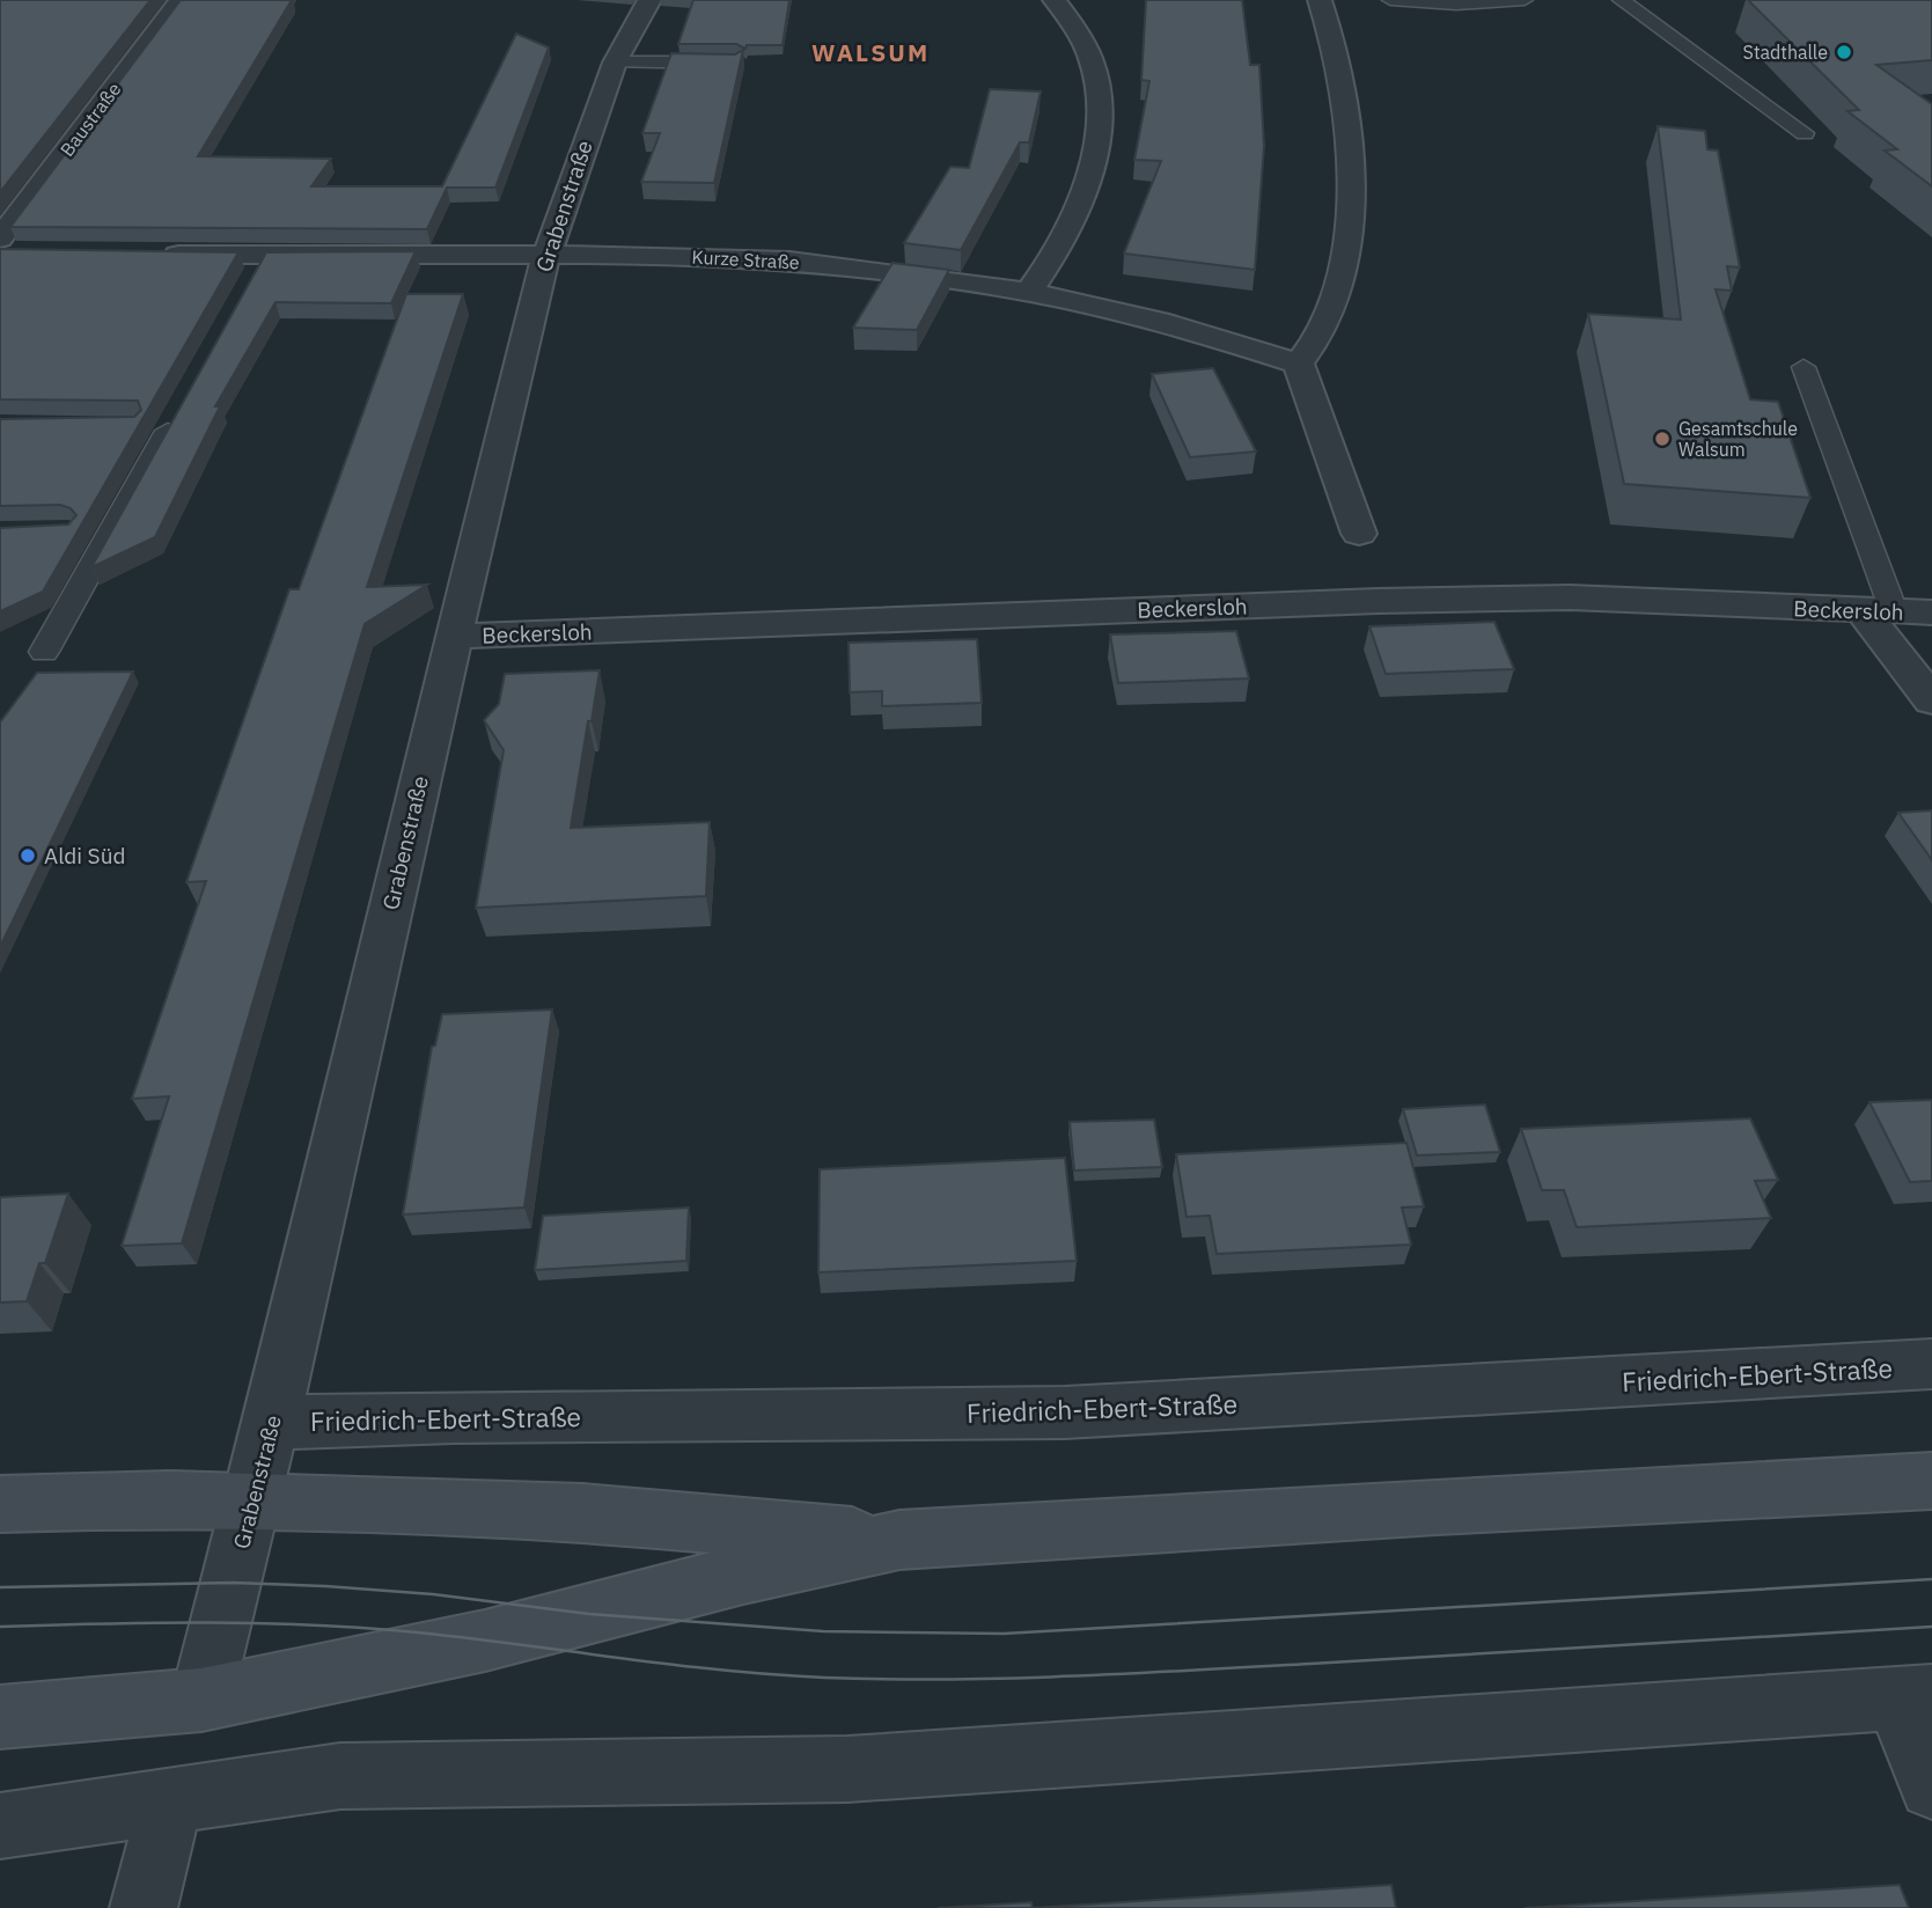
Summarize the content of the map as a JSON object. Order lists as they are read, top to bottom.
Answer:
{
  "streets": {
    "street": [
      "Baustraße",
      "Grabenstraße",
      "Kurze Straße",
      "Beckersloh",
      "Friedrich-Ebert-Straße"
    ]
  },
  "crossings": [
    ["Grabenstraße", "Kurze Straße"],
    ["Grabenstraße", "Beckersloh"],
    ["Grabenstraße", "Friedrich-Ebert-Straße"]
  ],
  "districts": ["WALSUM"],
  "places": ["Stadthalle", "Gesamtschule Walsum", "Aldi Süd"]
}
